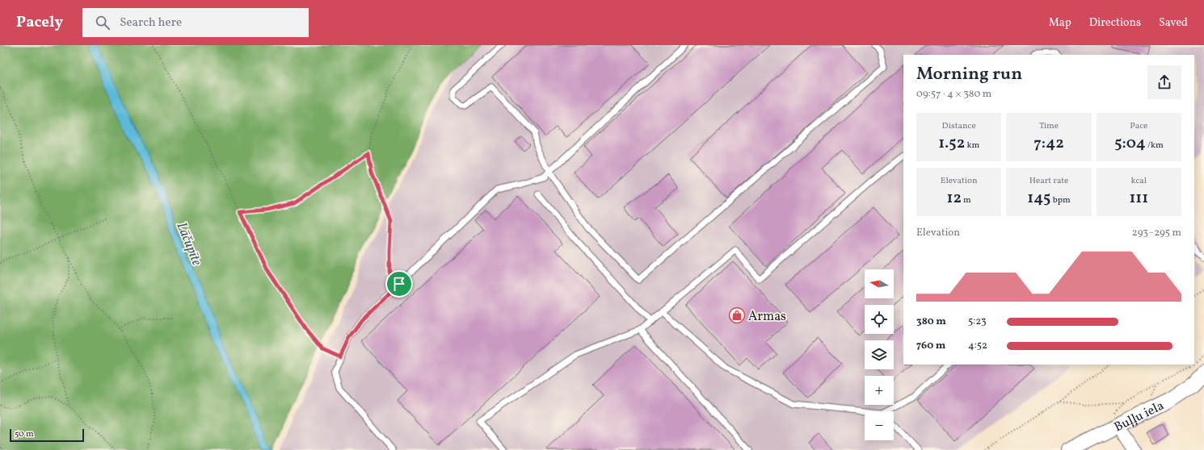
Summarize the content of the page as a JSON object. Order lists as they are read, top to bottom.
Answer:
{
  "streets": {
    "street": ["Buļļu iela"]
  },
  "water": ["Lāčupīte"],
  "places": {
    "shop": ["Armas"]
  },
  "scale_bar": "50 m",
  "north": "left",
  "page": {
    "header": "Pacely",
    "search": "Search here",
    "nav": ["Map", "Directions", "Saved"],
    "heading": ["Morning run", "09:57 · 4 × 380 m"],
    "stats": [
      ["Distance", "1.52 km"],
      ["Time", "7:42"],
      ["Pace", "5:04 /km"],
      ["Elevation", "12 m"],
      ["Heart rate", "145 bpm"],
      ["kcal", "111"]
    ],
    "chart": ["Elevation", "293–295 m"],
    "map_buttons": ["+", "−"],
    "list": [
      {
        "name": "380 m",
        "note": "5:23"
      },
      {
        "name": "760 m",
        "note": "4:52"
      }
    ],
    "scale": "50 m"
  }
}
